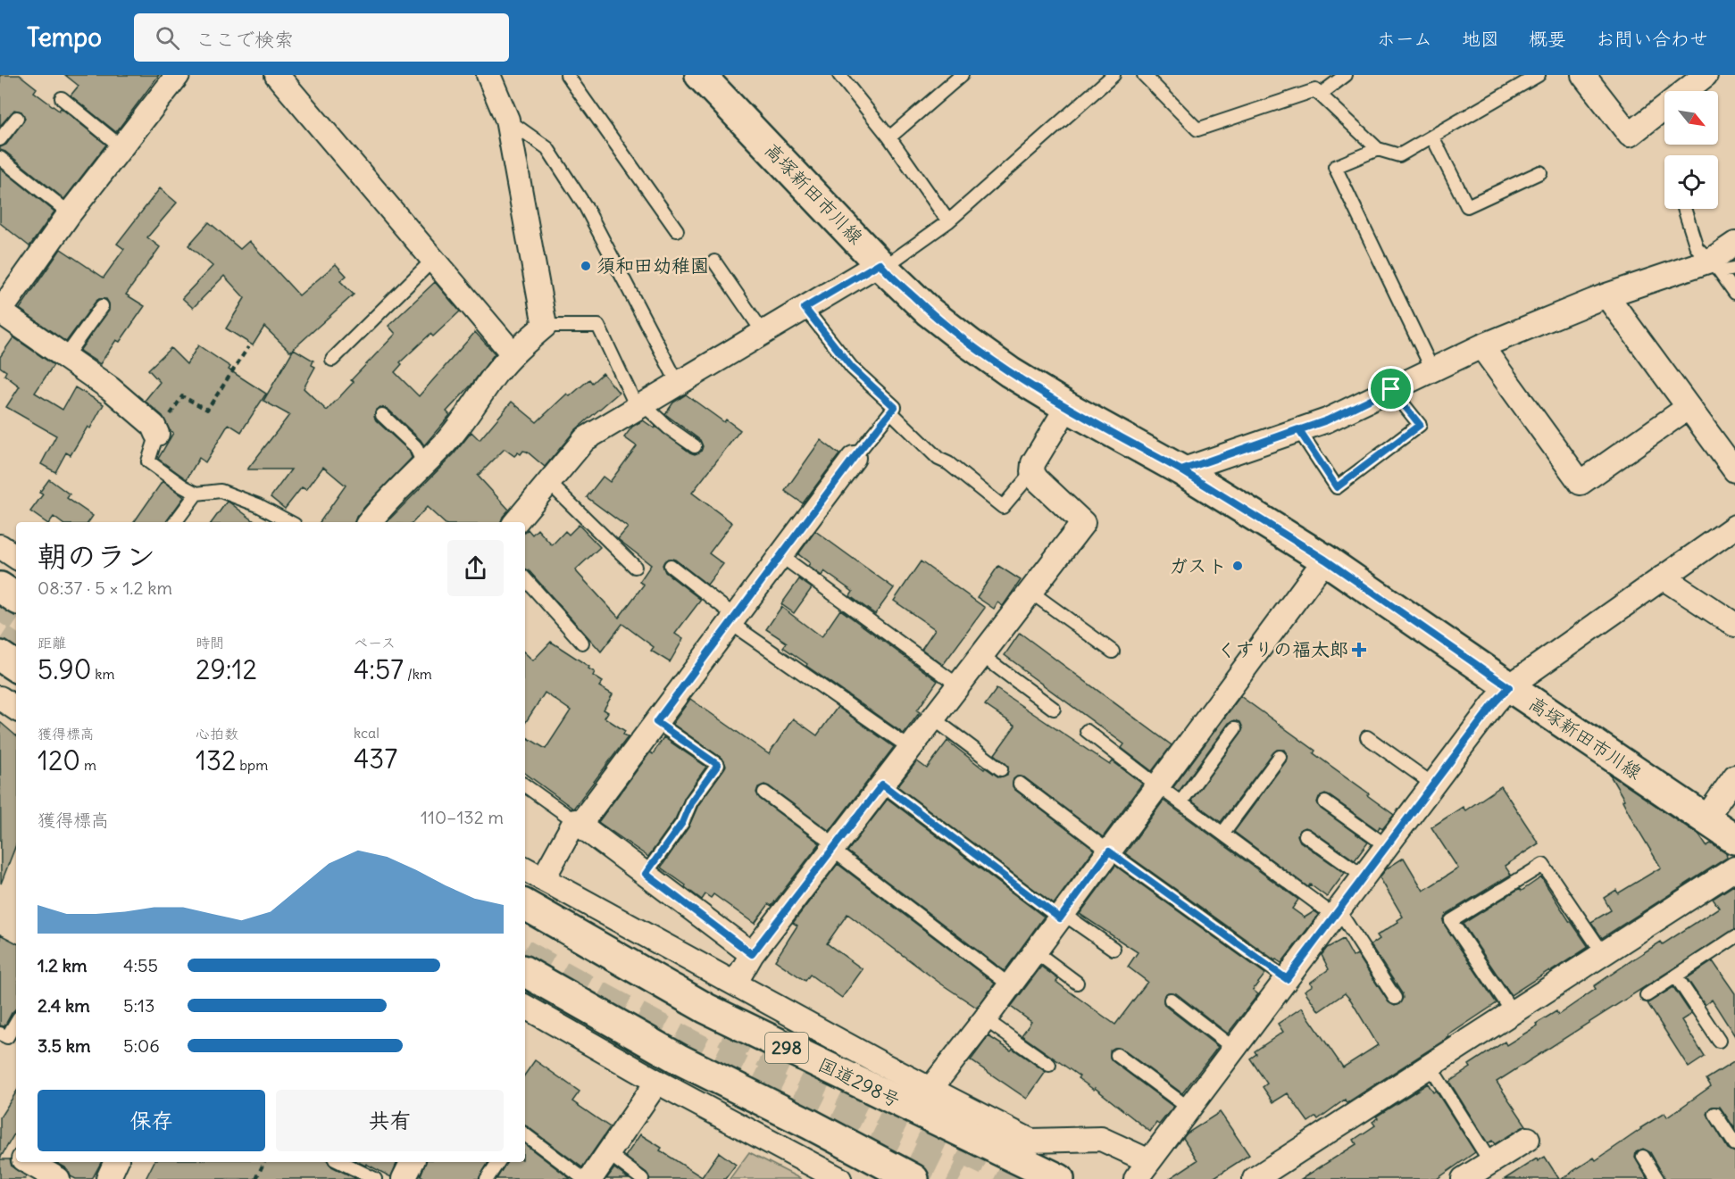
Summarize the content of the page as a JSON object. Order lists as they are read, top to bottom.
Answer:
{
  "streets": {
    "main road": ["高塚新田市川線", "298", "国道298号"]
  },
  "places": {
    "other": ["須和田幼稚園", "ガスト"],
    "health": ["くすりの福太郎"]
  },
  "north": "bottom right",
  "page": {
    "header": "Tempo",
    "search": "ここで検索",
    "nav": [
      "ホーム",
      "地図",
      "概要",
      "お問い合わせ"
    ],
    "heading": ["朝のラン", "08:37 · 5 × 1.2 km"],
    "stats": [
      ["距離", "5.90 km"],
      ["時間", "29:12"],
      ["ペース", "4:57 /km"],
      ["獲得標高", "120 m"],
      ["心拍数", "132 bpm"],
      ["kcal", "437"]
    ],
    "chart": ["獲得標高", "110–132 m"],
    "list": [
      {
        "name": "1.2 km",
        "note": "4:55"
      },
      {
        "name": "2.4 km",
        "note": "5:13"
      },
      {
        "name": "3.5 km",
        "note": "5:06"
      }
    ],
    "buttons": ["保存", "共有"]
  }
}
